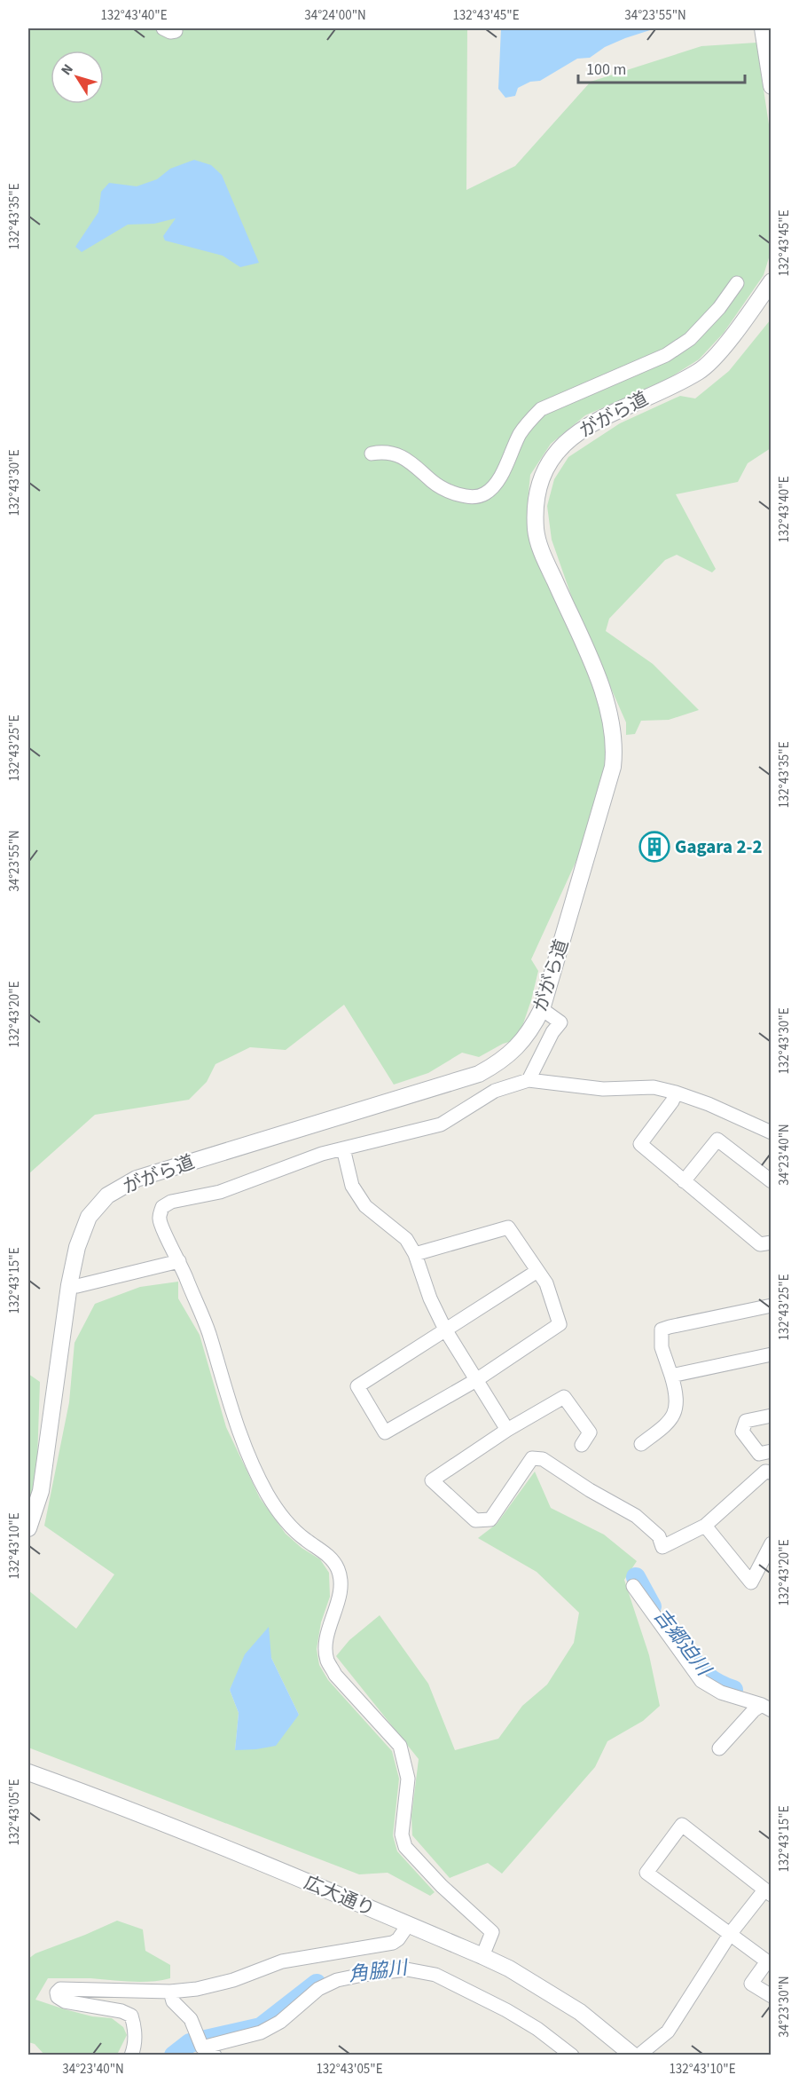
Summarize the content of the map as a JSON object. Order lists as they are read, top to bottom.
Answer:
{
  "streets": {
    "street": ["ががら道", "広大通り"]
  },
  "water": ["吉郷迫川", "角脇川"],
  "places": {
    "building": ["Gagara 2-2"]
  },
  "scale_bar": "100 m",
  "north": "top left",
  "coordinates": [
    "132°43'40\"E",
    "34°24'00\"N",
    "132°43'45\"E",
    "34°23'55\"N",
    "132°43'35\"E",
    "132°43'30\"E",
    "132°43'25\"E",
    "132°43'20\"E",
    "34°23'40\"N",
    "132°43'15\"E",
    "132°43'10\"E",
    "132°43'05\"E",
    "34°23'30\"N"
  ]
}
